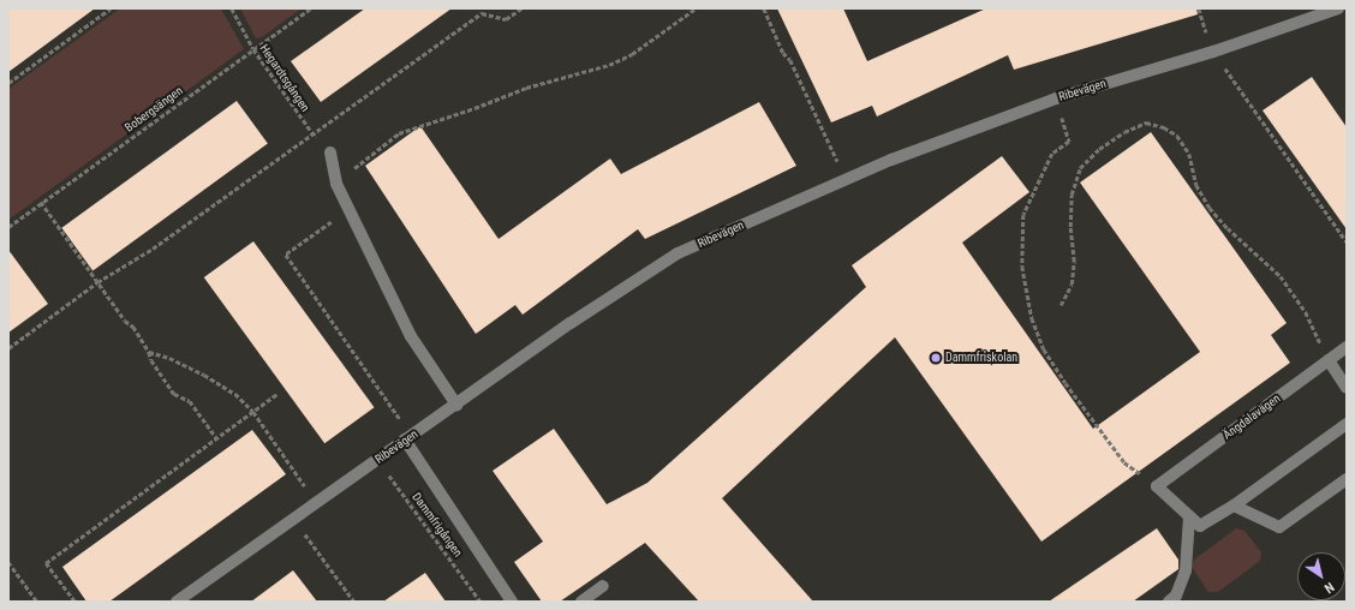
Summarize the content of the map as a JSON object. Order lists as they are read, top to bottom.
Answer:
{
  "streets": {
    "street": ["Ribevägen", "Ängdalavägen"],
    "path": ["Hegardtsgången", "Bobergsängen", "Dammfrigången"]
  },
  "crossings": [
    ["Hegardtsgången", "Bobergsängen"],
    ["Ribevägen", "Dammfrigången"]
  ],
  "places": ["Dammfriskolan"],
  "north": "bottom right"
}
